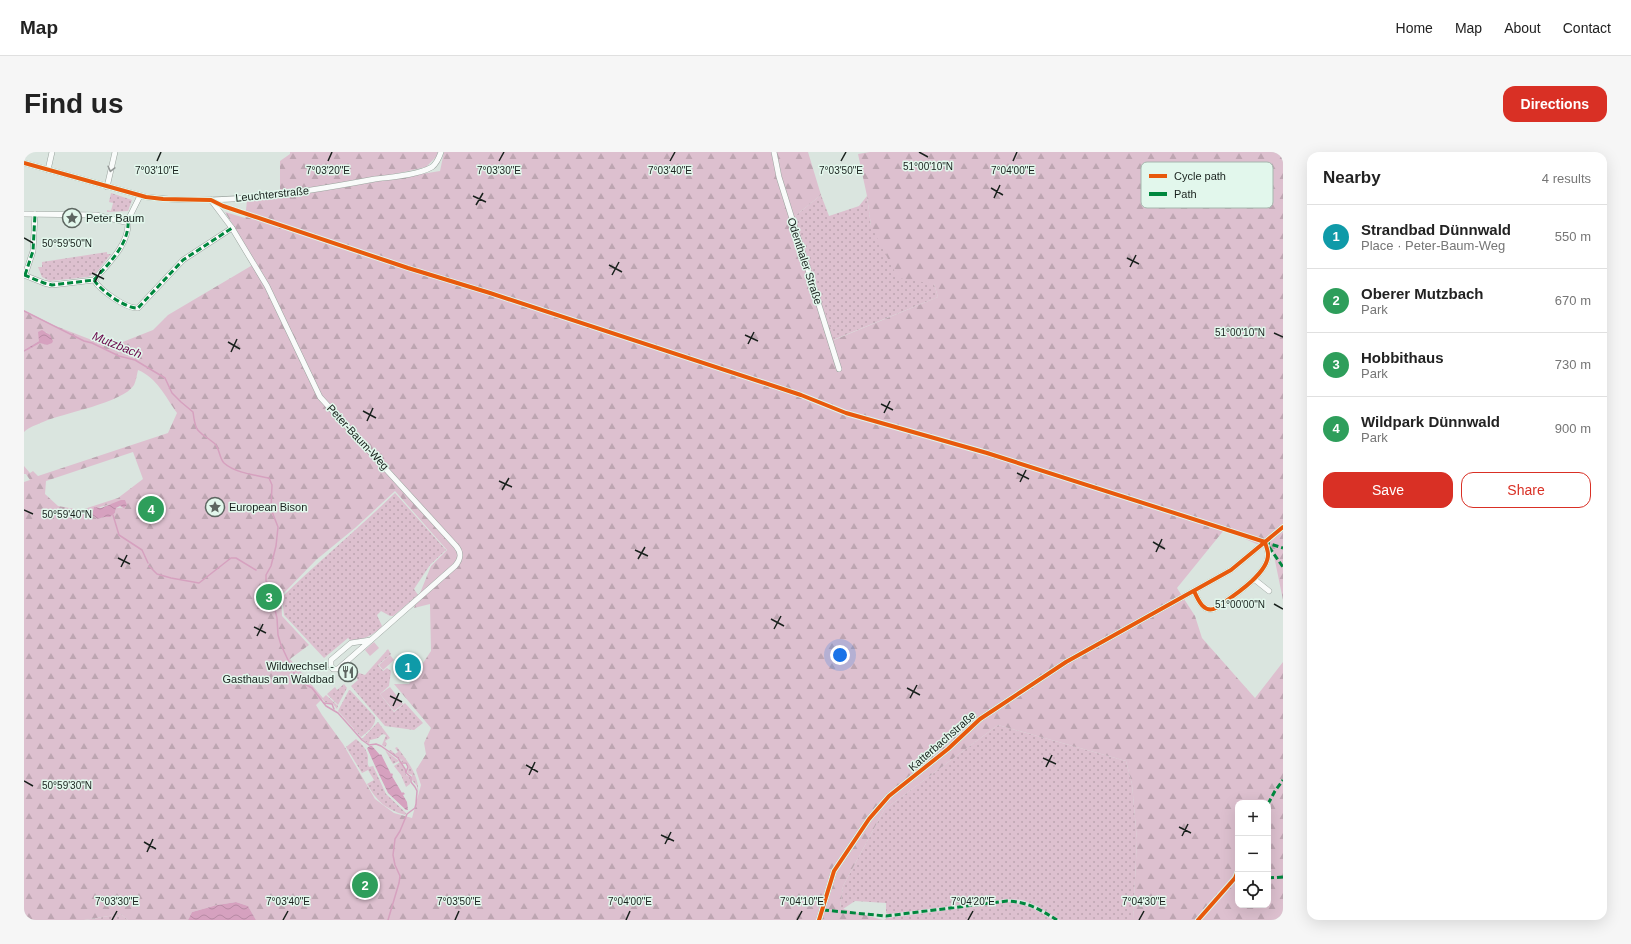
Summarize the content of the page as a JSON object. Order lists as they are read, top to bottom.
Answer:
{
  "streets": {
    "street": [
      "Leuchterstraße",
      "Odenthaler Straße",
      "Peter-Baum-Weg",
      "Katterbachstraße"
    ]
  },
  "crossings": [
    ["Leuchterstraße", "Peter-Baum-Weg"]
  ],
  "water": ["Mutzbach"],
  "places": {
    "place": ["Peter Baum", "European Bison"],
    "restaurant": ["Wildwechsel - Gasthaus am Waldbad"]
  },
  "legend": ["Cycle path", "Path"],
  "page": {
    "header": "Map",
    "nav": [
      "Home",
      "Map",
      "About",
      "Contact"
    ],
    "buttons": [
      "Directions",
      ["Save", "Share"]
    ],
    "title": "Find us",
    "heading": ["Nearby", "4 results"],
    "list": [
      {
        "mark": "1",
        "name": "Strandbad Dünnwald",
        "note": "Place · Peter-Baum-Weg",
        "value": "550 m"
      },
      {
        "mark": "2",
        "name": "Oberer Mutzbach",
        "note": "Park",
        "value": "670 m"
      },
      {
        "mark": "3",
        "name": "Hobbithaus",
        "note": "Park",
        "value": "730 m"
      },
      {
        "mark": "4",
        "name": "Wildpark Dünnwald",
        "note": "Park",
        "value": "900 m"
      }
    ],
    "pins": [
      "4",
      "3",
      "1",
      "2"
    ],
    "map_buttons": ["+", "−"]
  },
  "coordinates": [
    "51°00'10\"N",
    "7°03'10\"E",
    "7°03'20\"E",
    "7°03'30\"E",
    "7°03'40\"E",
    "7°03'50\"E",
    "7°04'00\"E",
    "50°59'50\"N",
    "50°59'40\"N",
    "51°00'00\"N",
    "50°59'30\"N",
    "7°04'10\"E",
    "7°04'20\"E",
    "7°04'30\"E"
  ]
}
